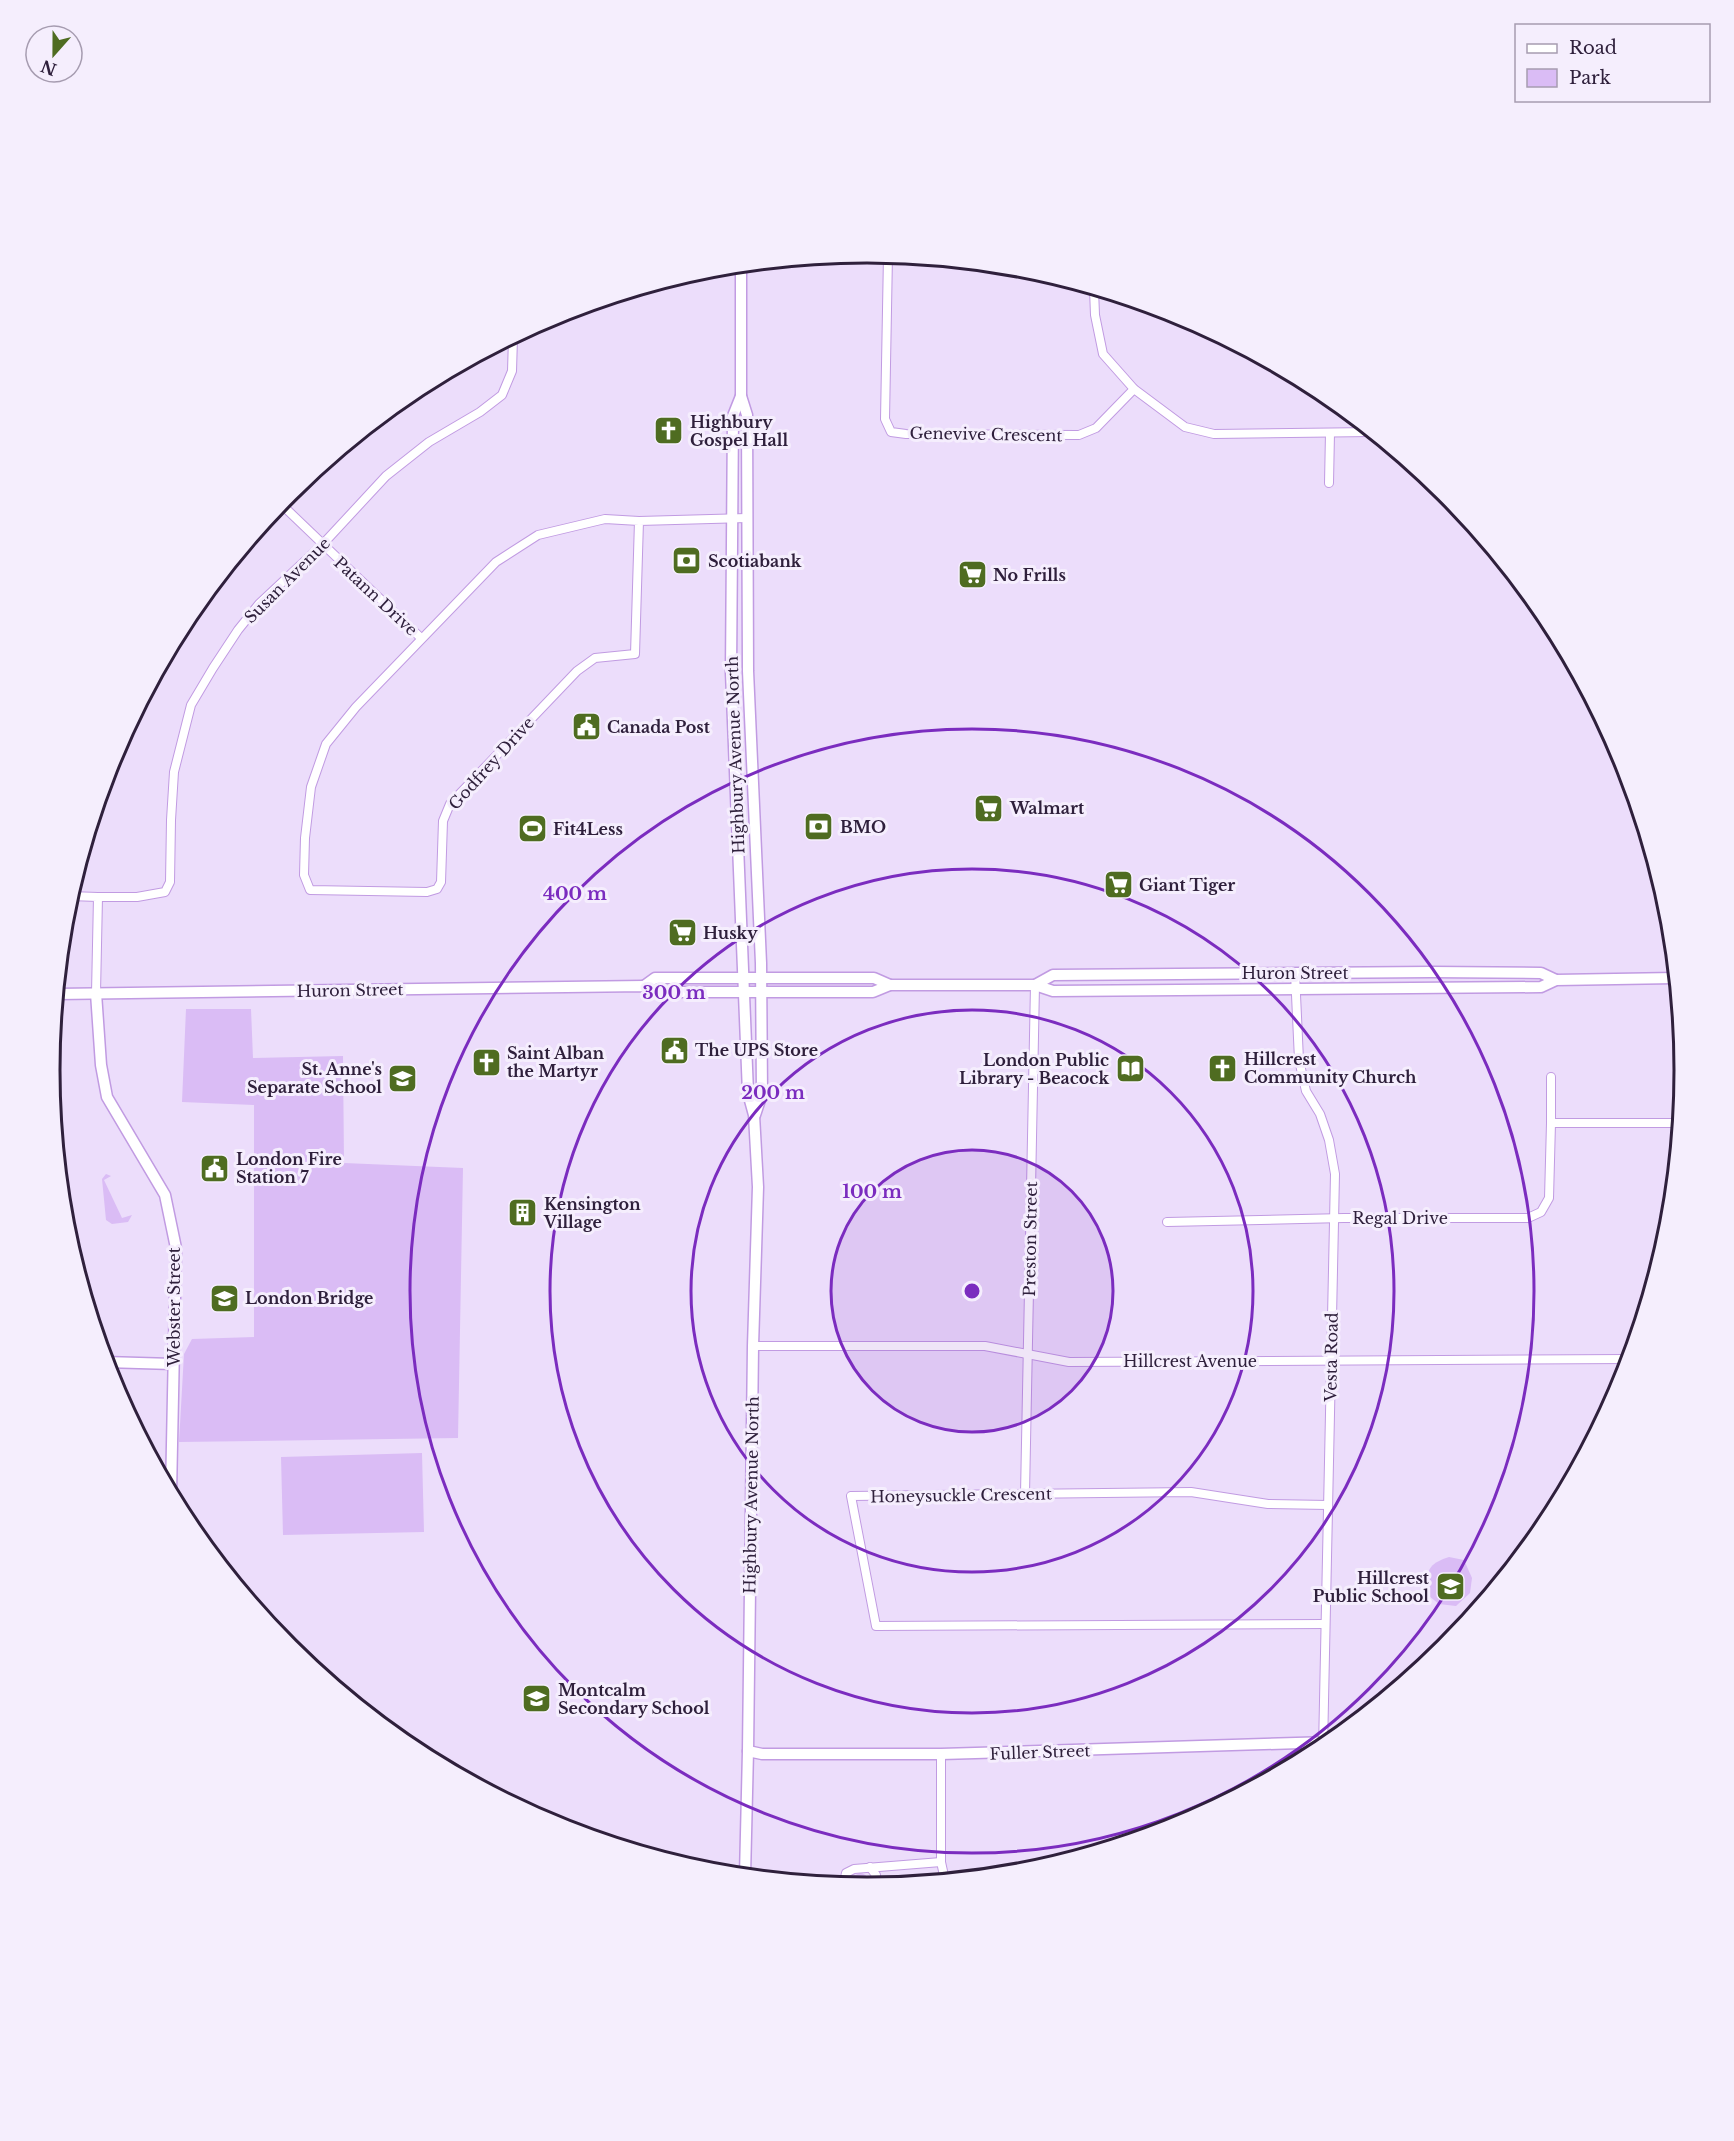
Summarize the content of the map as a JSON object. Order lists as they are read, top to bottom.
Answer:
{
  "streets": {
    "main road": [
      "Highbury Avenue North",
      "Huron Street",
      "Webster Street",
      "Fuller Street"
    ],
    "street": [
      "Genevive Crescent",
      "Susan Avenue",
      "Patann Drive",
      "Godfrey Drive",
      "Regal Drive",
      "Preston Street",
      "Vesta Road",
      "Hillcrest Avenue",
      "Honeysuckle Crescent"
    ]
  },
  "crossings": [
    ["Susan Avenue", "Patann Drive"],
    ["Patann Drive", "Godfrey Drive"],
    ["Highbury Avenue North", "Godfrey Drive"],
    ["Highbury Avenue North", "Huron Street"],
    ["Highbury Avenue North", "Hillcrest Avenue"],
    ["Highbury Avenue North", "Fuller Street"],
    ["Huron Street", "Preston Street"],
    ["Huron Street", "Webster Street"],
    ["Huron Street", "Vesta Road"],
    ["Regal Drive", "Vesta Road"],
    ["Preston Street", "Hillcrest Avenue"],
    ["Preston Street", "Honeysuckle Crescent"],
    ["Vesta Road", "Hillcrest Avenue"],
    ["Vesta Road", "Honeysuckle Crescent"]
  ],
  "places": {
    "church": ["Highbury Gospel Hall", "Saint Alban the Martyr", "Hillcrest Community Church"],
    "bank": ["Scotiabank", "BMO"],
    "supermarket": [
      "No Frills",
      "Walmart",
      "Giant Tiger",
      "Husky"
    ],
    "public building": ["Canada Post", "The UPS Store", "London Fire Station 7"],
    "sports": ["Fit4Less"],
    "library": ["London Public Library - Beacock"],
    "school or university": [
      "St. Anne's Separate School",
      "London Bridge",
      "Hillcrest Public School",
      "Montcalm Secondary School"
    ],
    "building": ["Kensington Village"]
  },
  "legend": ["Road", "Park"],
  "north": "bottom",
  "rings": [
    "400 m",
    "300 m",
    "200 m",
    "100 m"
  ]
}
